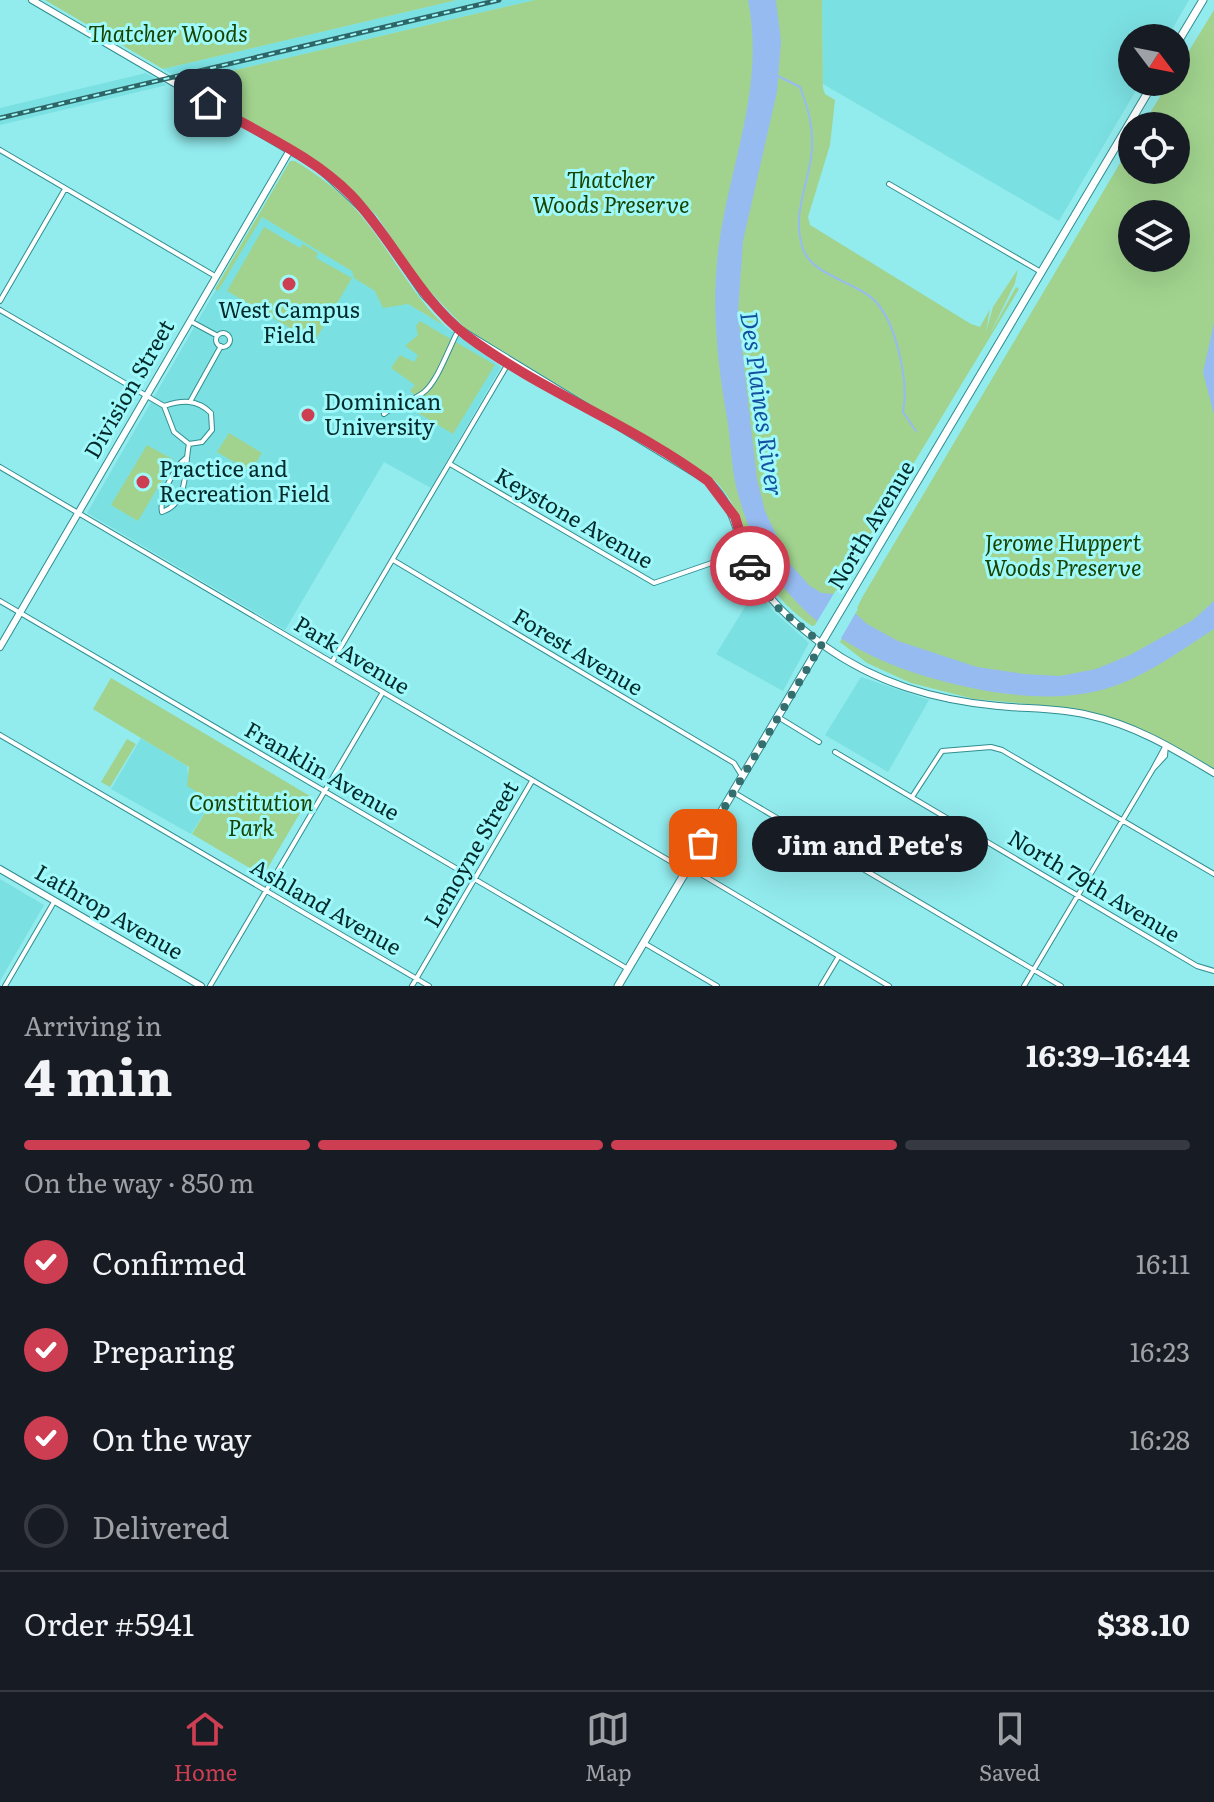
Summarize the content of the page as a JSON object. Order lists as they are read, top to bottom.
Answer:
{
  "streets": {
    "main road": ["North Avenue"],
    "street": [
      "Division Street",
      "Keystone Avenue",
      "Forest Avenue",
      "Park Avenue",
      "Franklin Avenue",
      "Lemoyne Street",
      "North 79th Avenue",
      "Ashland Avenue",
      "Lathrop Avenue"
    ]
  },
  "crossings": [
    ["Division Street", "Park Avenue"],
    ["Division Street", "Franklin Avenue"],
    ["North Avenue", "Forest Avenue"],
    ["North Avenue", "Park Avenue"],
    ["North Avenue", "Franklin Avenue"],
    ["Park Avenue", "Lemoyne Street"],
    ["Franklin Avenue", "Lemoyne Street"],
    ["Lemoyne Street", "Ashland Avenue"]
  ],
  "water": ["Des Plaines River"],
  "parks": [
    "Thatcher Woods",
    "Thatcher Woods Preserve",
    "Jerome Huppert Woods Preserve",
    "Constitution Park"
  ],
  "places": [
    "West Campus Field",
    "Dominican University",
    "Practice and Recreation Field",
    "Jim and Pete's"
  ],
  "north": "bottom right",
  "page": {
    "bubble": "Jim and Pete's",
    "heading": ["4 min", "Arriving in", "16:39–16:44"],
    "panel": ["Order #5941", "$38.10"],
    "bar": "On the way · 850 m",
    "list": [
      ["Confirmed", "16:11"],
      ["Preparing", "16:23"],
      ["On the way", "16:28"],
      "Delivered"
    ],
    "tabs": ["Home", "Map", "Saved"]
  }
}
